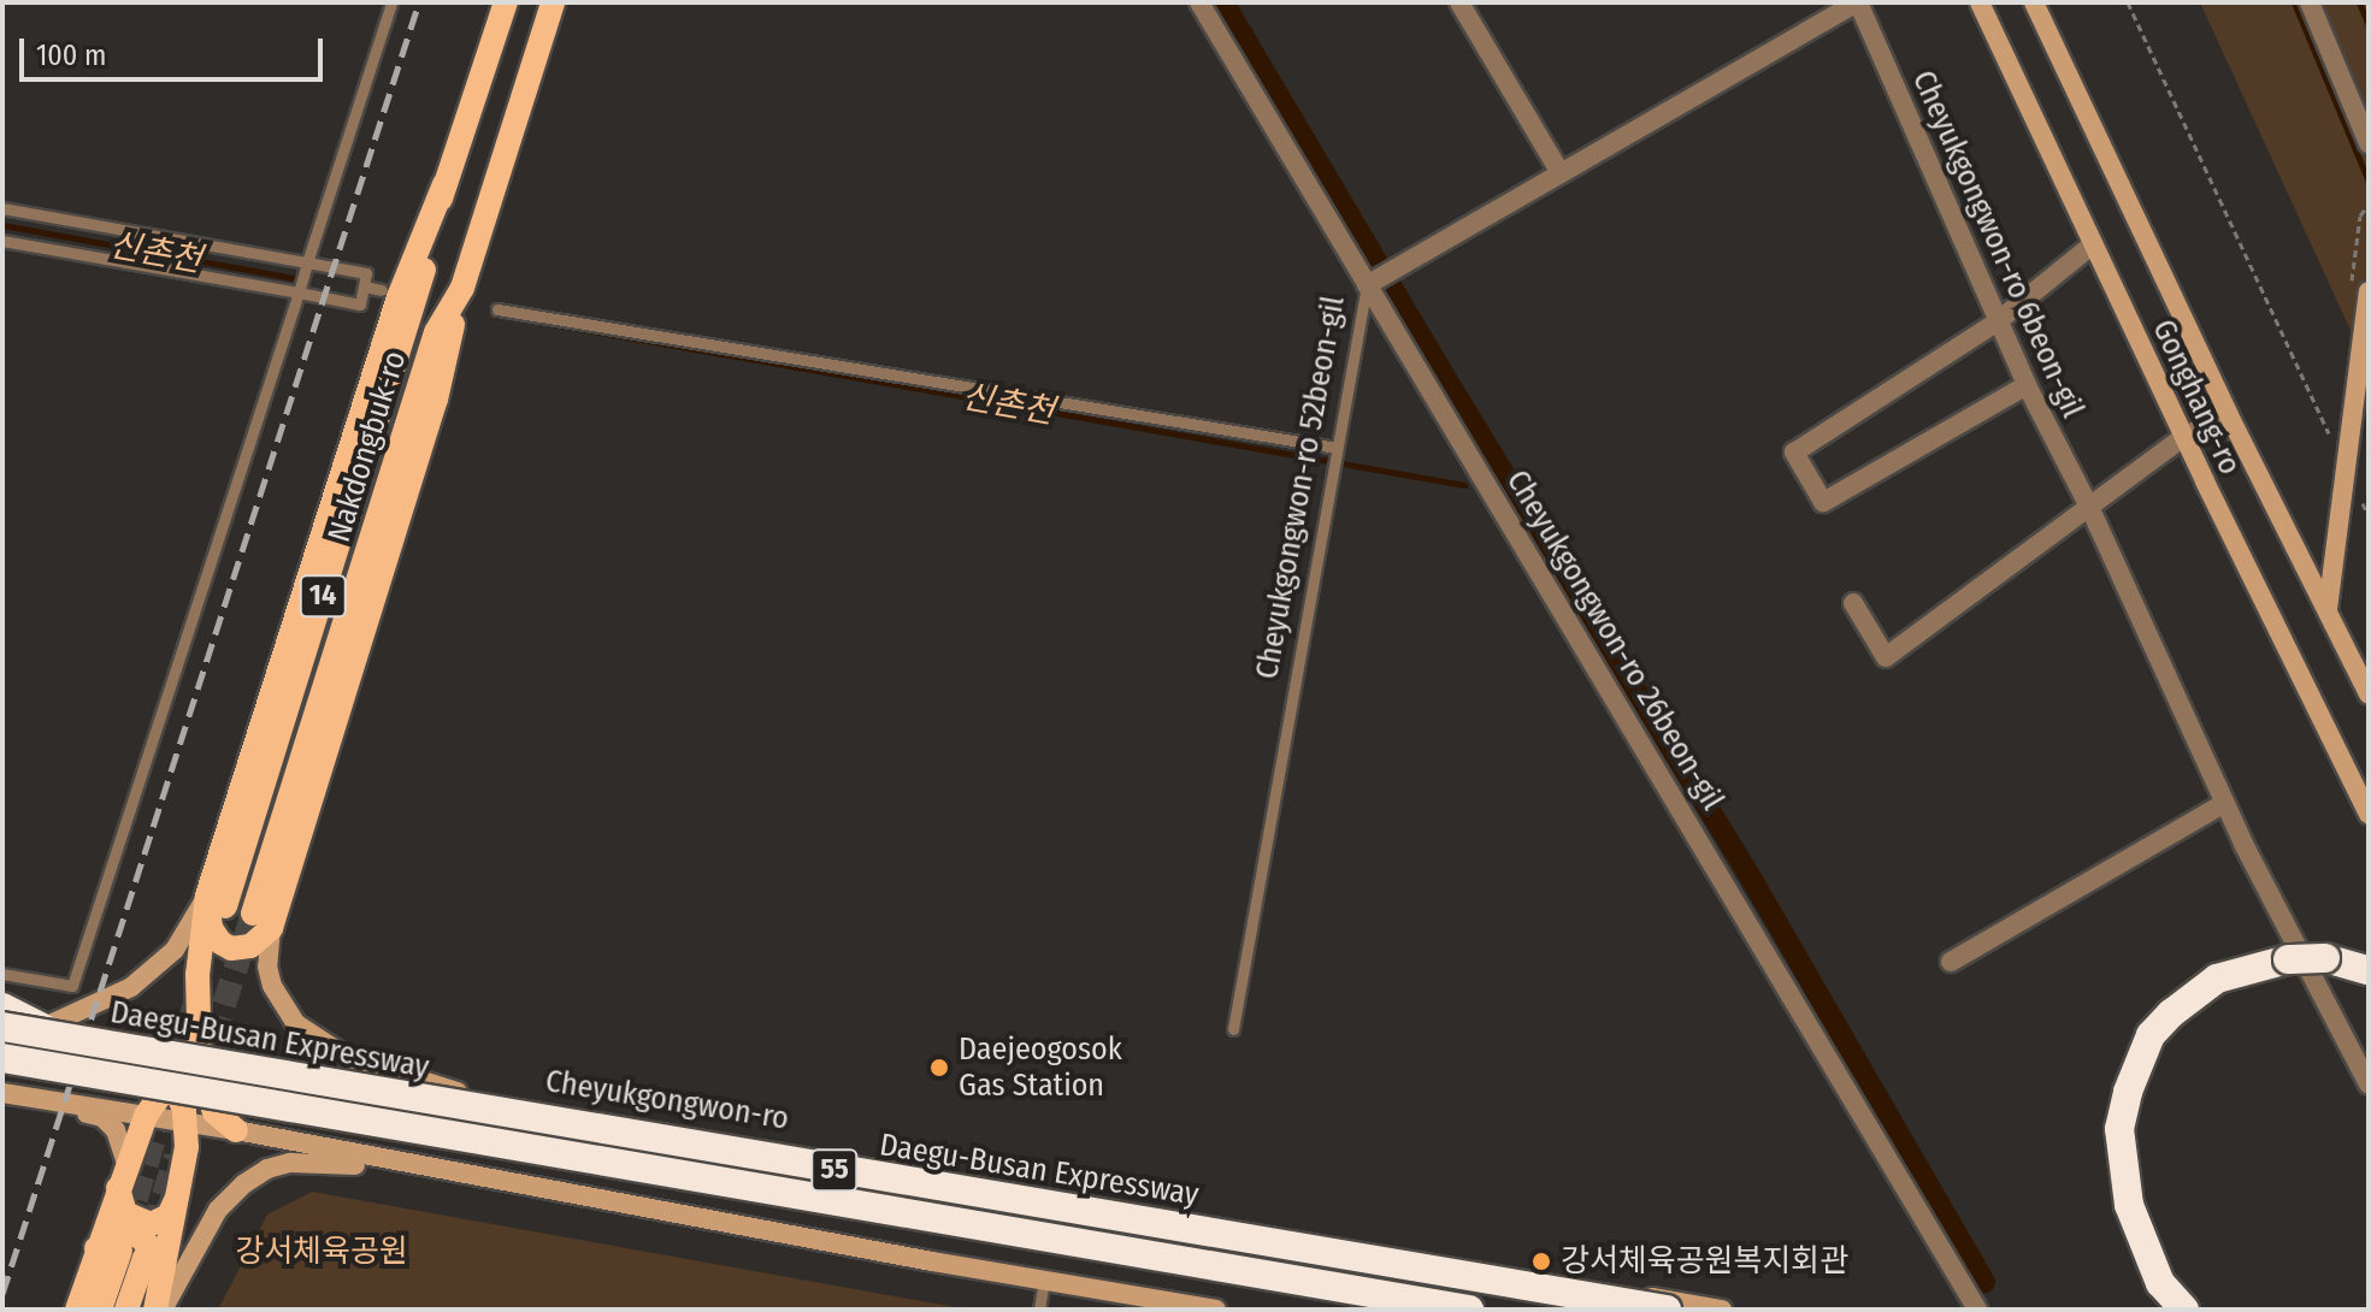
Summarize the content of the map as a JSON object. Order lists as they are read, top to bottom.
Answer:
{
  "streets": {
    "highway": ["Daegu-Busan Expressway", "55"],
    "main road": [
      "Gonghang-ro",
      "Nakdongbuk-ro",
      "14",
      "Cheyukgongwon-ro"
    ],
    "street": ["Cheyukgongwon-ro 6beon-gil", "Cheyukgongwon-ro 52beon-gil", "Cheyukgongwon-ro 26beon-gil"]
  },
  "crossings": [
    ["Cheyukgongwon-ro 6beon-gil", "Cheyukgongwon-ro 52beon-gil"],
    ["Cheyukgongwon-ro 52beon-gil", "Cheyukgongwon-ro 26beon-gil"]
  ],
  "water": ["신촌천"],
  "parks": ["강서체육공원"],
  "places": ["Daejeogosok Gas Station", "강서체육공원복지회관"],
  "scale_bar": "100 m"
}
